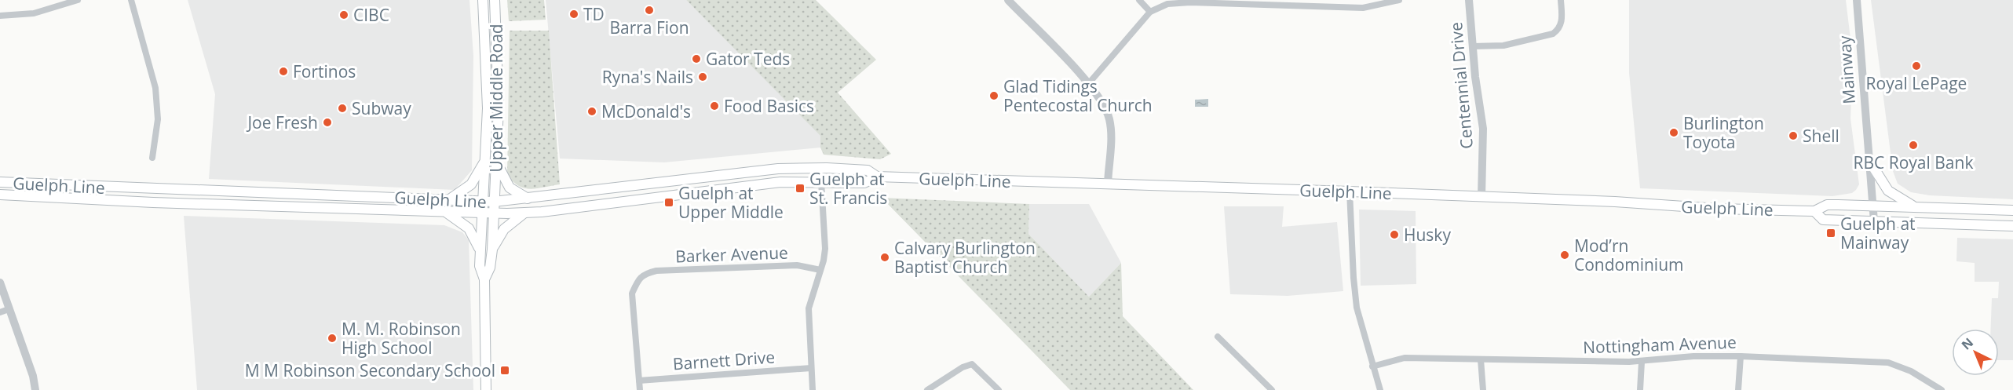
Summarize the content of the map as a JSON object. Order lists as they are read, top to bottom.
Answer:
{
  "streets": {
    "main road": ["Upper Middle Road", "Guelph Line"],
    "street": [
      "Mainway",
      "Centennial Drive",
      "Barker Avenue",
      "Nottingham Avenue",
      "Barnett Drive"
    ]
  },
  "crossings": [
    ["Mainway", "Guelph Line"],
    ["Centennial Drive", "Guelph Line"],
    ["Upper Middle Road", "Guelph Line"],
    ["Barker Avenue", "Barnett Drive"]
  ],
  "places": {
    "other": [
      "Barra Fion",
      "TD",
      "CIBC",
      "Gator Teds",
      "Royal LePage",
      "Fortinos",
      "Ryna's Nails",
      "Glad Tidings Pentecostal Church",
      "Food Basics",
      "Subway",
      "McDonald's",
      "Joe Fresh",
      "Burlington Toyota",
      "Shell",
      "RBC Royal Bank",
      "Husky",
      "Mod’rn Condominium",
      "Calvary Burlington Baptist Church",
      "M. M. Robinson High School"
    ],
    "transit": [
      "Guelph at St. Francis",
      "Guelph at Upper Middle",
      "Guelph at Mainway",
      "M M Robinson Secondary School"
    ]
  },
  "north": "top left"
}
